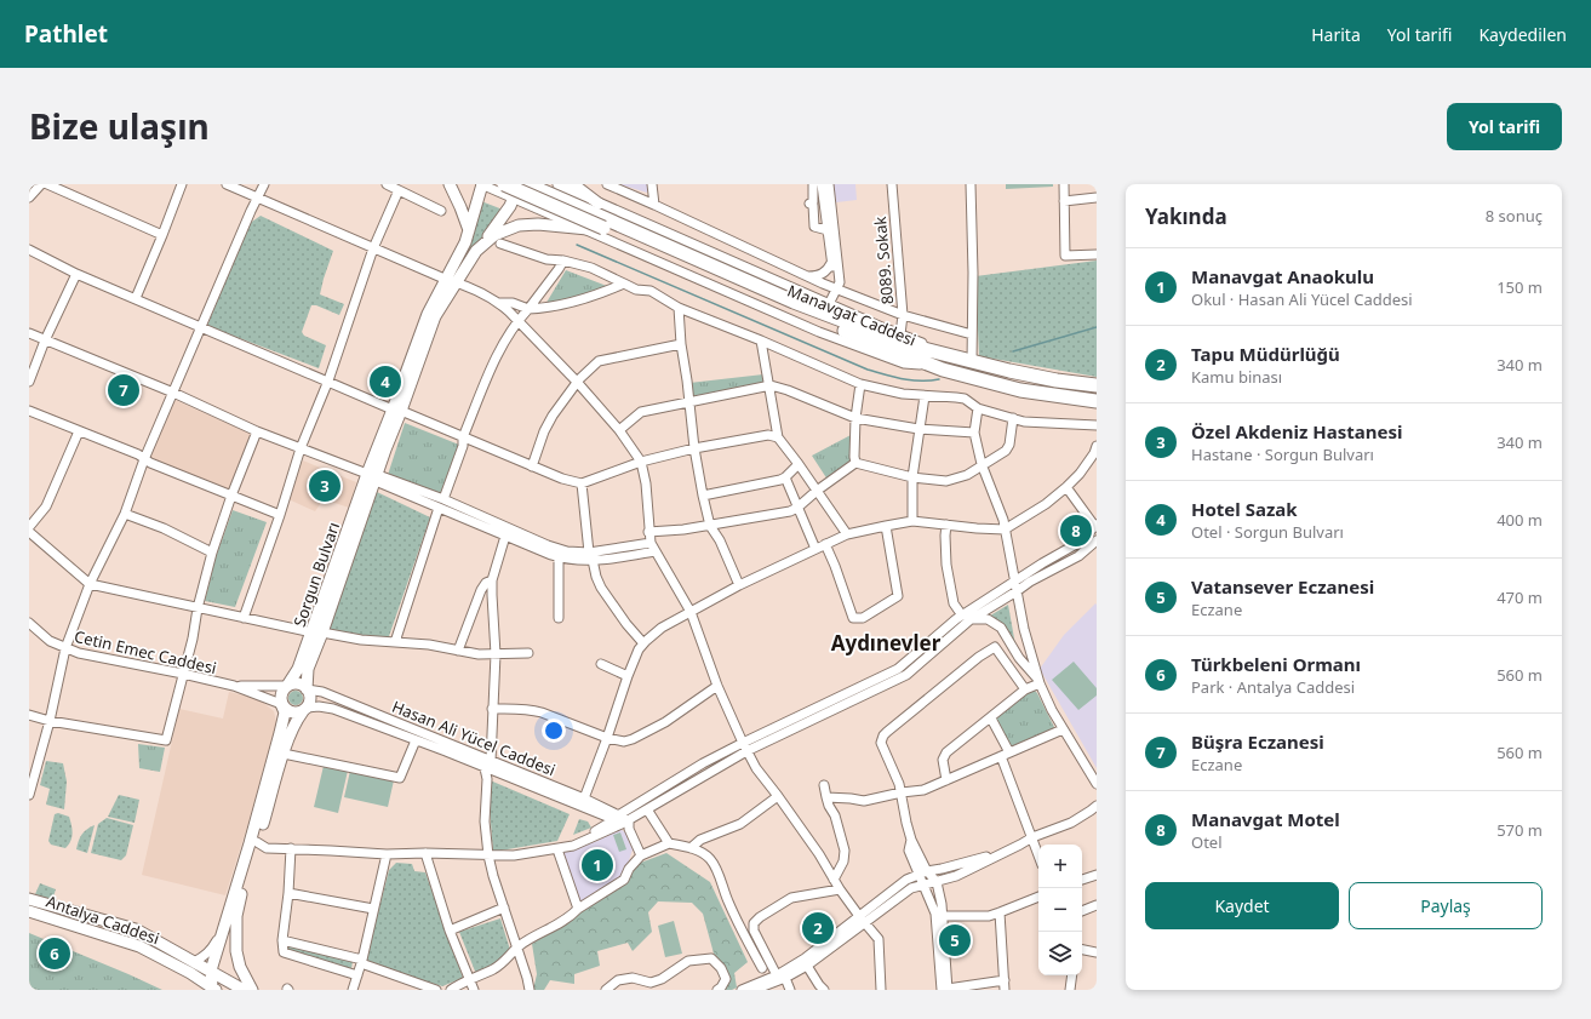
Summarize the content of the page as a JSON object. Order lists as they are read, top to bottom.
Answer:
{
  "streets": {
    "highway": ["Manavgat Caddesi"],
    "main road": ["Sorgun Bulvarı", "Antalya Caddesi"],
    "street": ["8089. Sokak", "Cetin Emec Caddesi", "Hasan Ali Yücel Caddesi"]
  },
  "crossings": [
    ["Sorgun Bulvarı", "Hasan Ali Yücel Caddesi"]
  ],
  "districts": ["Aydınevler"],
  "page": {
    "header": "Pathlet",
    "nav": ["Harita", "Yol tarifi", "Kaydedilen"],
    "title": "Bize ulaşın",
    "buttons": [
      "Yol tarifi",
      ["Kaydet", "Paylaş"]
    ],
    "heading": ["Yakında", "8 sonuç"],
    "list": [
      {
        "mark": "1",
        "name": "Manavgat Anaokulu",
        "note": "Okul · Hasan Ali Yücel Caddesi",
        "value": "150 m"
      },
      {
        "mark": "2",
        "name": "Tapu Müdürlüğü",
        "note": "Kamu binası",
        "value": "340 m"
      },
      {
        "mark": "3",
        "name": "Özel Akdeniz Hastanesi",
        "note": "Hastane · Sorgun Bulvarı",
        "value": "340 m"
      },
      {
        "mark": "4",
        "name": "Hotel Sazak",
        "note": "Otel · Sorgun Bulvarı",
        "value": "400 m"
      },
      {
        "mark": "5",
        "name": "Vatansever Eczanesi",
        "note": "Eczane",
        "value": "470 m"
      },
      {
        "mark": "6",
        "name": "Türkbeleni Ormanı",
        "note": "Park · Antalya Caddesi",
        "value": "560 m"
      },
      {
        "mark": "7",
        "name": "Büşra Eczanesi",
        "note": "Eczane",
        "value": "560 m"
      },
      {
        "mark": "8",
        "name": "Manavgat Motel",
        "note": "Otel",
        "value": "570 m"
      }
    ],
    "pins": [
      "4",
      "7",
      "3",
      "8",
      "1",
      "2",
      "5",
      "6"
    ],
    "map_buttons": ["+", "−"]
  }
}
